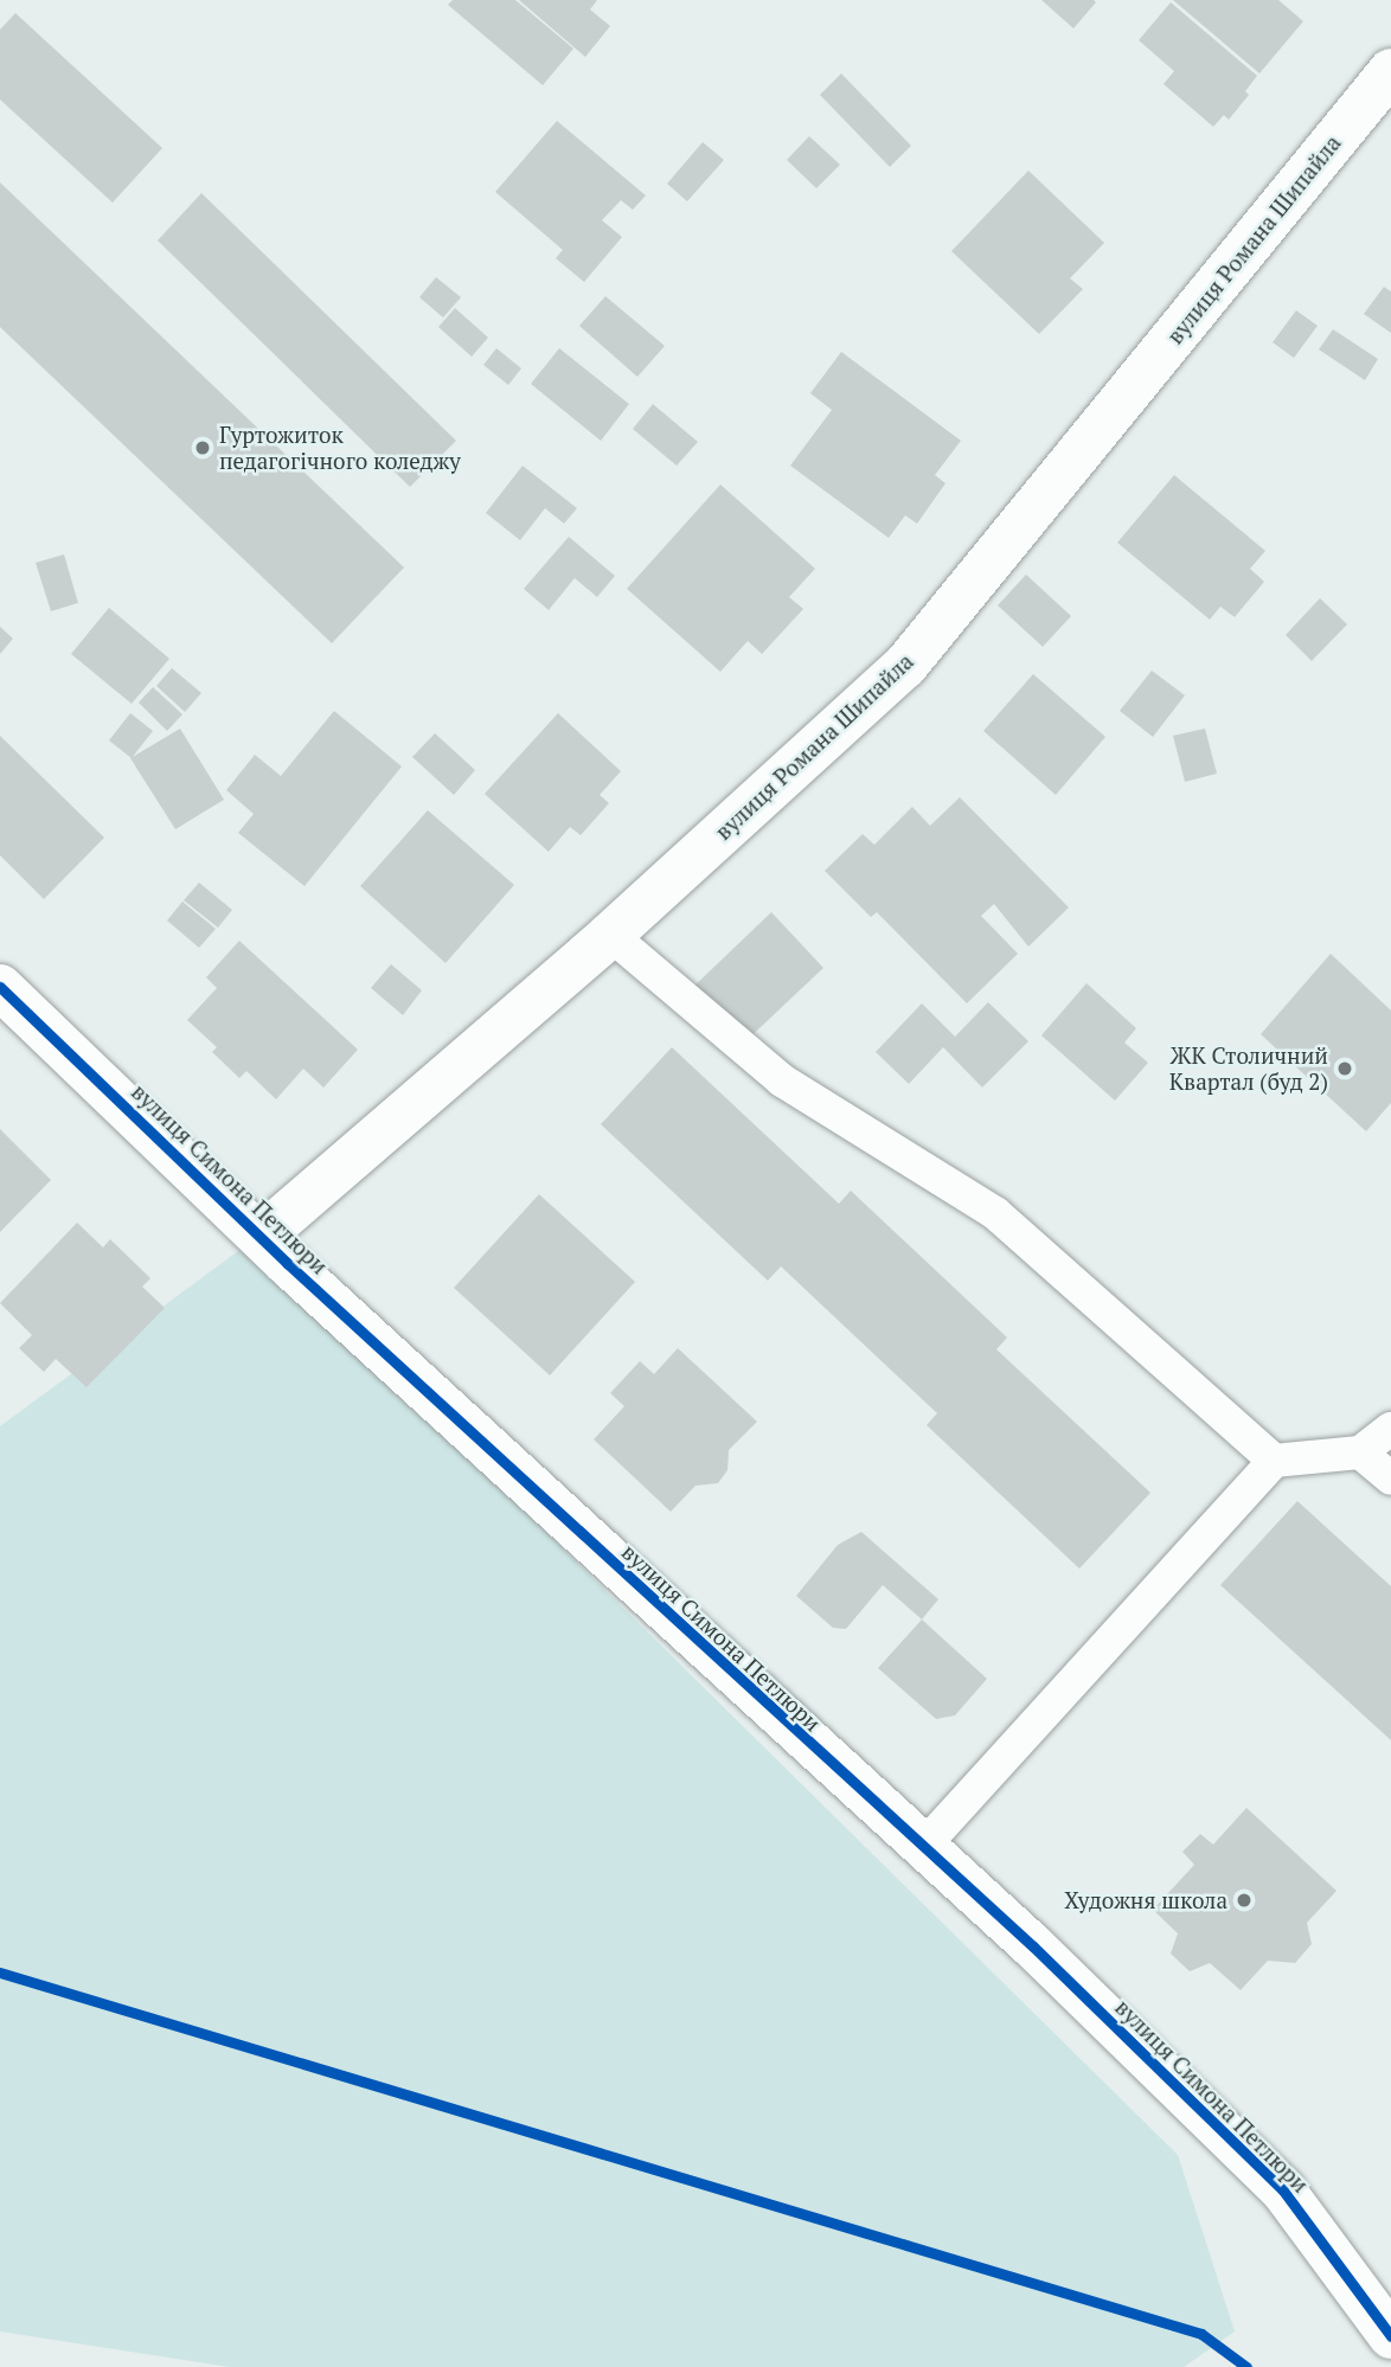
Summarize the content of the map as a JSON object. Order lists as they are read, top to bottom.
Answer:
{
  "streets": {
    "street": ["вулиця Романа Шипайла", "вулиця Симона Петлюри"]
  },
  "crossings": [
    ["вулиця Романа Шипайла", "вулиця Симона Петлюри"]
  ],
  "places": ["Гуртожиток педагогічного коледжу", "ЖК Столичний Квартал (буд 2)", "Художня школа"]
}
